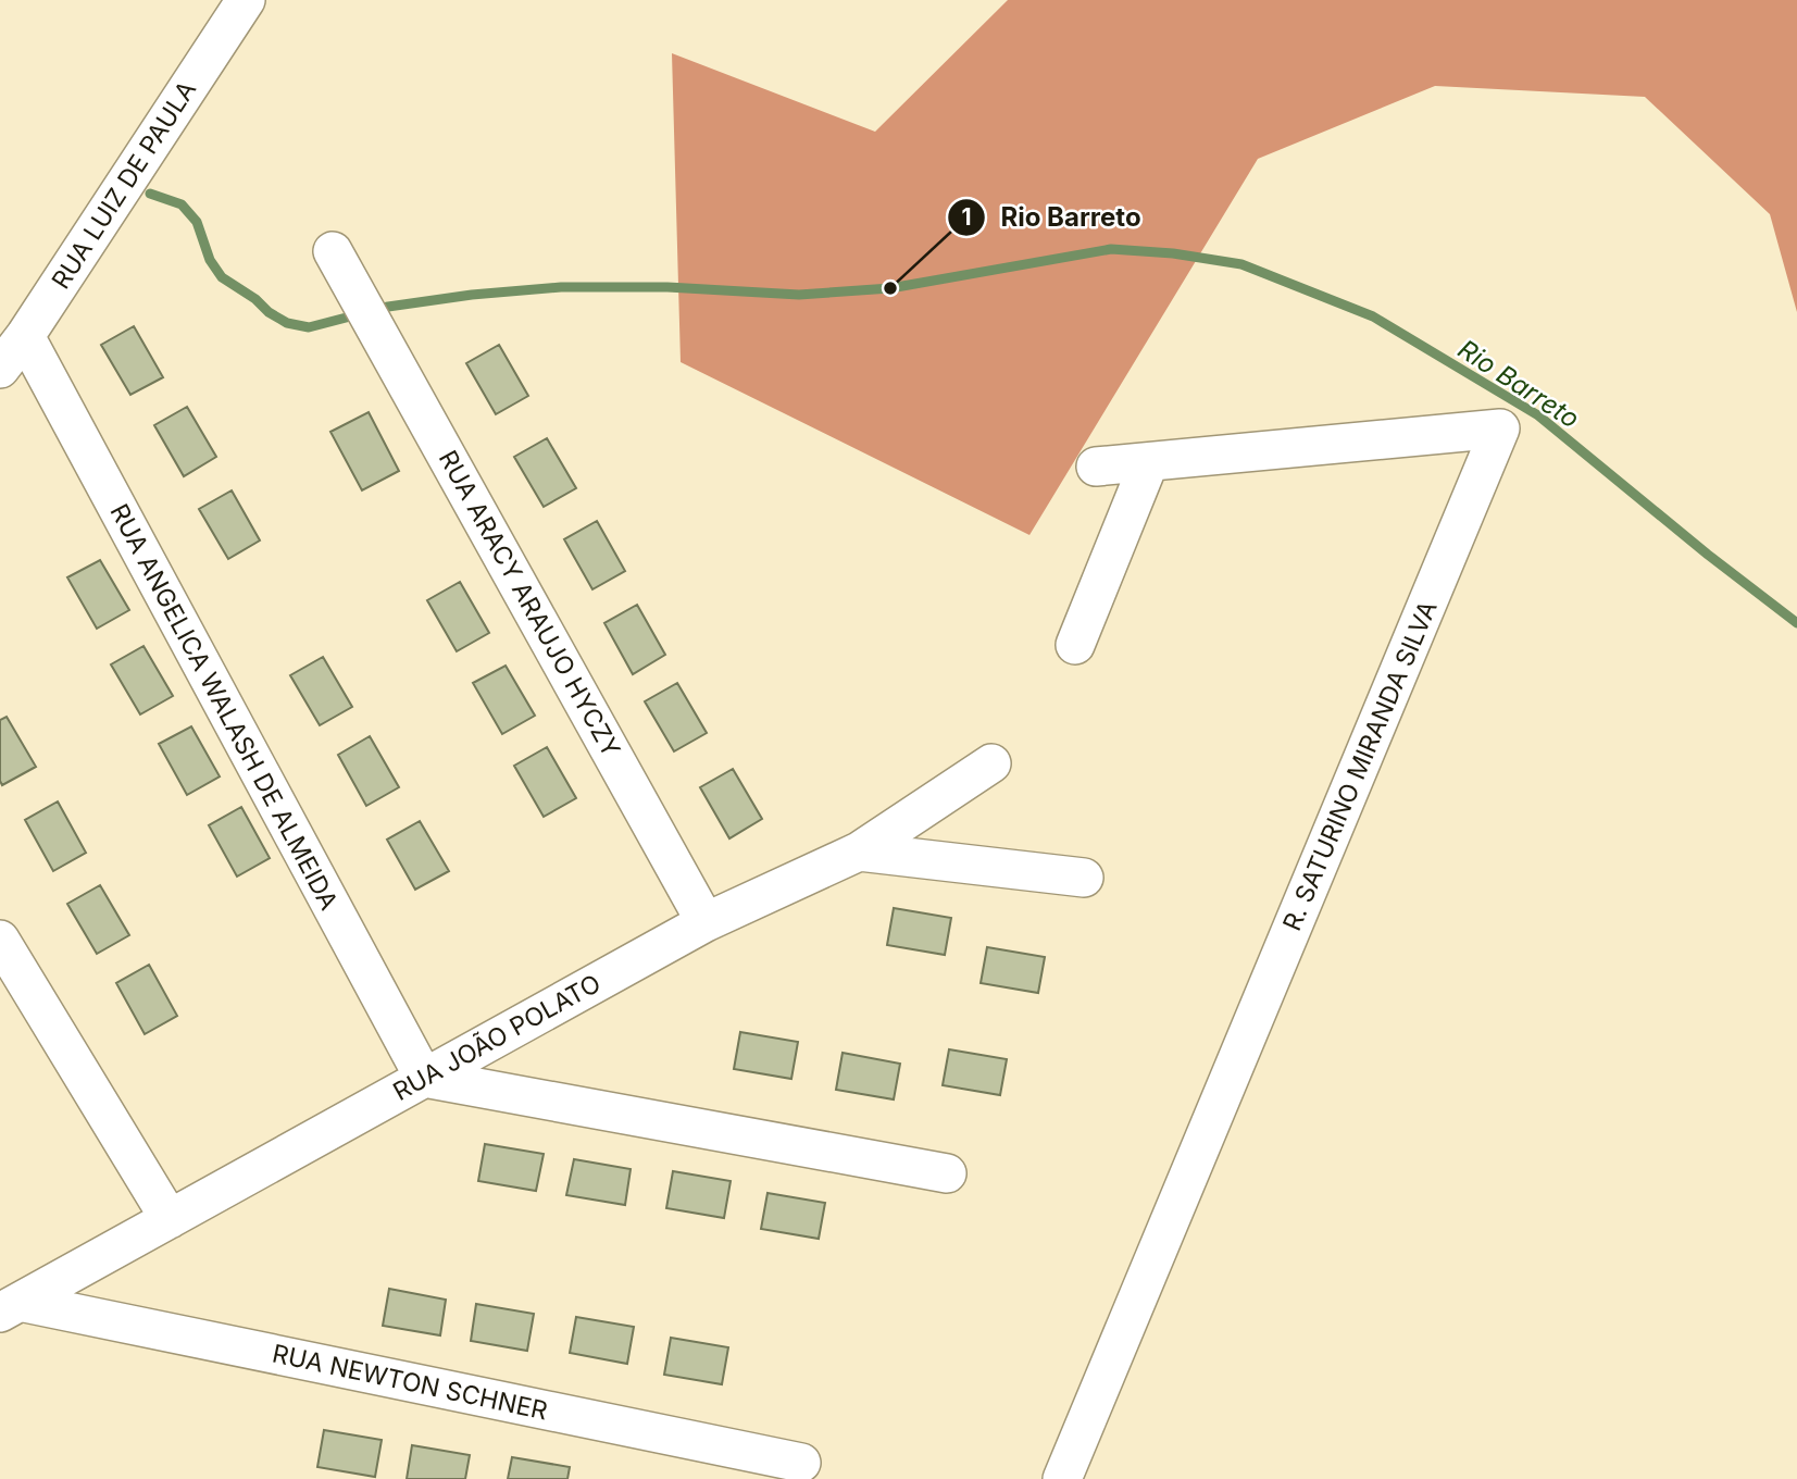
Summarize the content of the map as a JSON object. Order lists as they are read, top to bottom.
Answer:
{
  "streets": {
    "street": [
      "RUA LUIZ DE PAULA",
      "RUA ARACY ARAUJO HYCZY",
      "RUA ANGELICA WALASH DE ALMEIDA",
      "R. SATURINO MIRANDA SILVA",
      "RUA JOÃO POLATO",
      "RUA NEWTON SCHNER"
    ]
  },
  "crossings": [
    ["RUA LUIZ DE PAULA", "RUA ANGELICA WALASH DE ALMEIDA"],
    ["RUA ARACY ARAUJO HYCZY", "RUA JOÃO POLATO"],
    ["RUA ANGELICA WALASH DE ALMEIDA", "RUA JOÃO POLATO"],
    ["RUA JOÃO POLATO", "RUA NEWTON SCHNER"]
  ],
  "water": ["Rio Barreto"],
  "places": ["Rio Barreto"]
}
